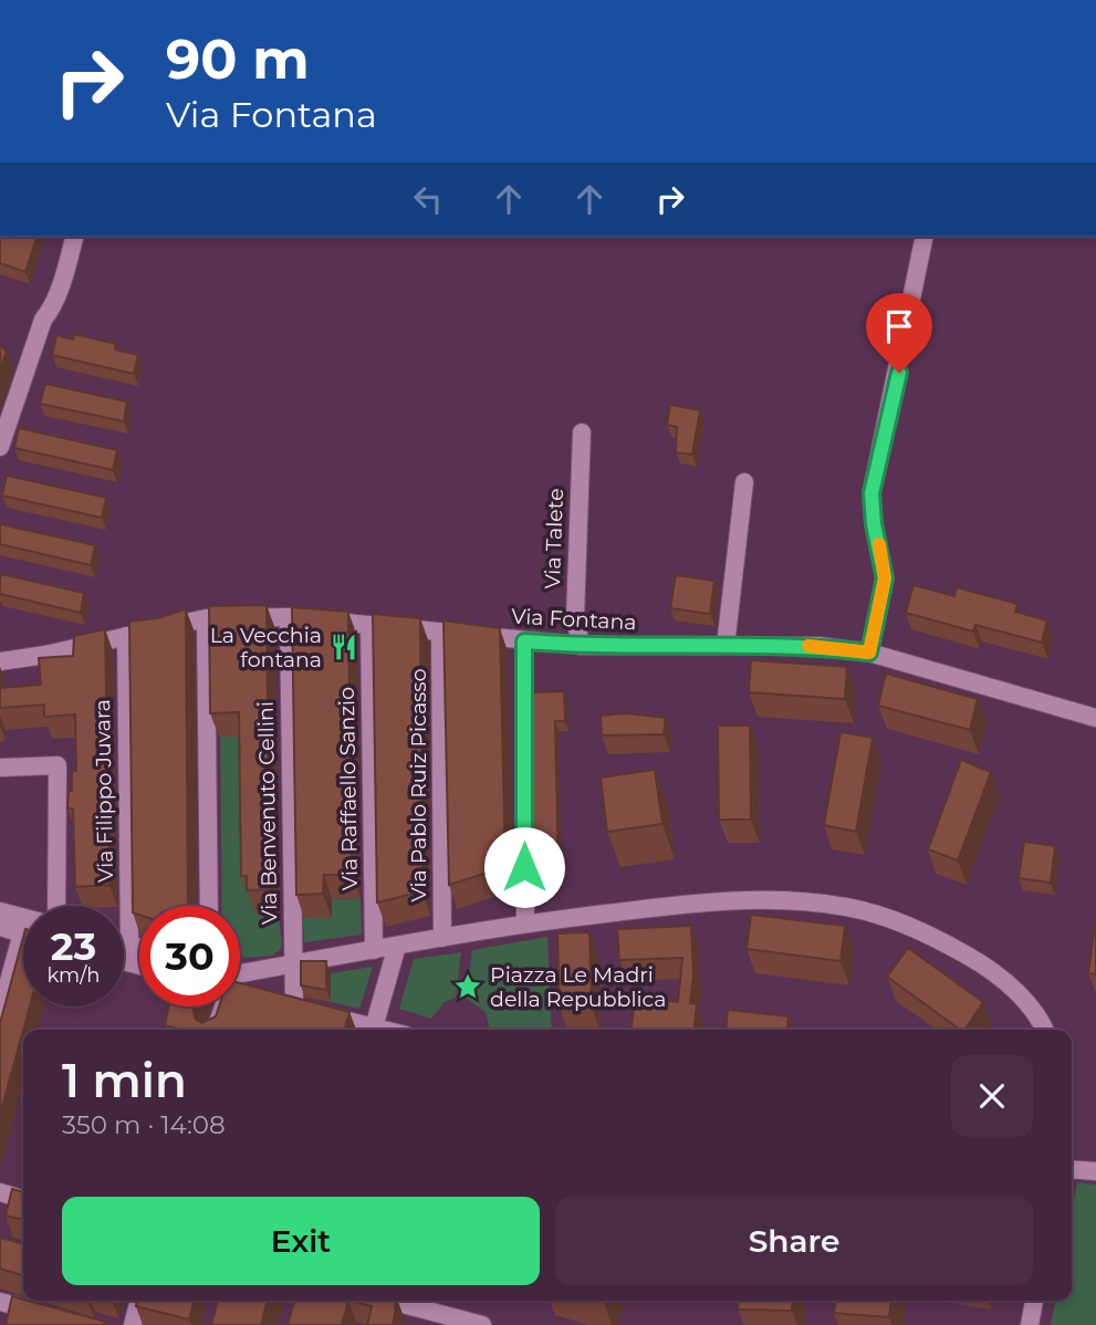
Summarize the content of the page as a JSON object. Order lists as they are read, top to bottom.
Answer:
{
  "streets": {
    "street": [
      "Via Talete",
      "Via Fontana",
      "Via Pablo Ruiz Picasso",
      "Via Raffaello Sanzio",
      "Via Filippo Juvara",
      "Via Benvenuto Cellini"
    ]
  },
  "crossings": [
    ["Via Talete", "Via Fontana"],
    ["Via Fontana", "Via Pablo Ruiz Picasso"],
    ["Via Fontana", "Via Raffaello Sanzio"],
    ["Via Fontana", "Via Filippo Juvara"],
    ["Via Fontana", "Via Benvenuto Cellini"]
  ],
  "places": {
    "restaurant": ["La Vecchia fontana"],
    "place": ["Piazza Le Madri della Repubblica"]
  },
  "page": {
    "turn": ["90 m", "Via Fontana"],
    "speed": "23 km/h",
    "limit": "30",
    "heading": ["1 min", "350 m · 14:08"],
    "buttons": ["Exit", "Share"]
  }
}
